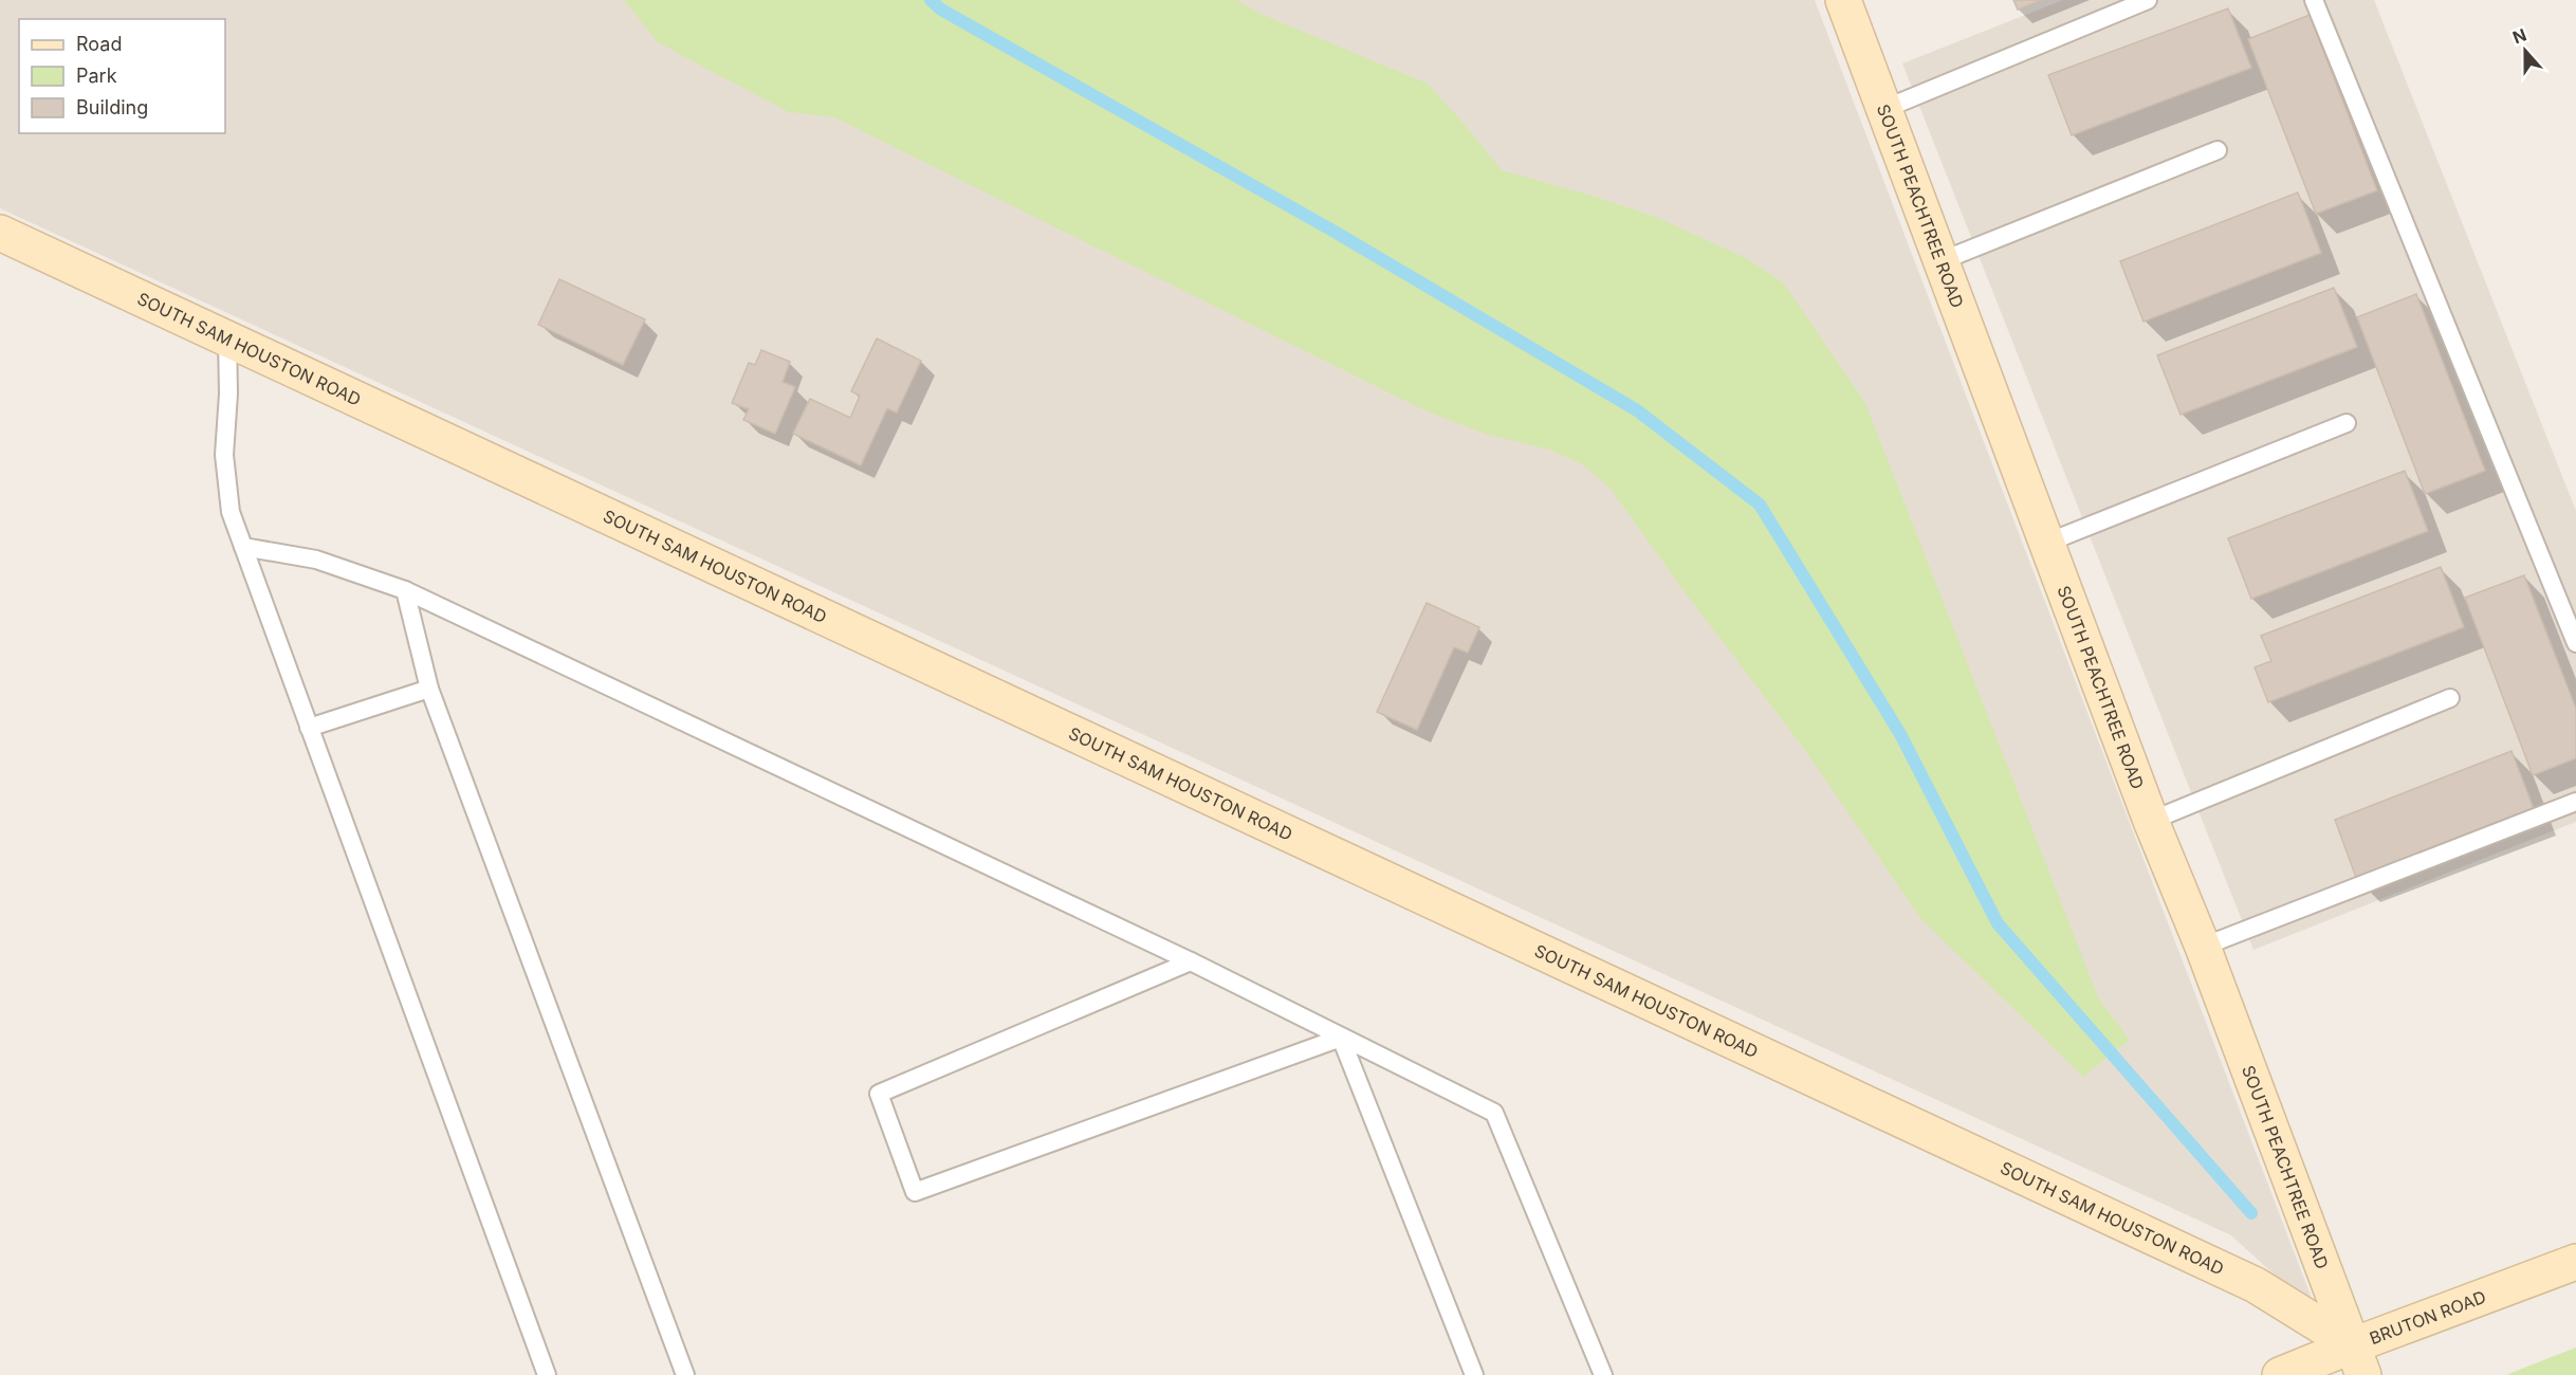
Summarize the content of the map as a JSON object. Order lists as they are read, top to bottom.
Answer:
{
  "streets": {
    "street": ["SOUTH PEACHTREE ROAD", "SOUTH SAM HOUSTON ROAD", "BRUTON ROAD"]
  },
  "crossings": [
    ["SOUTH PEACHTREE ROAD", "SOUTH SAM HOUSTON ROAD"],
    ["SOUTH PEACHTREE ROAD", "BRUTON ROAD"],
    ["SOUTH SAM HOUSTON ROAD", "BRUTON ROAD"]
  ],
  "legend": ["Road", "Park", "Building"],
  "north": "top"
}
